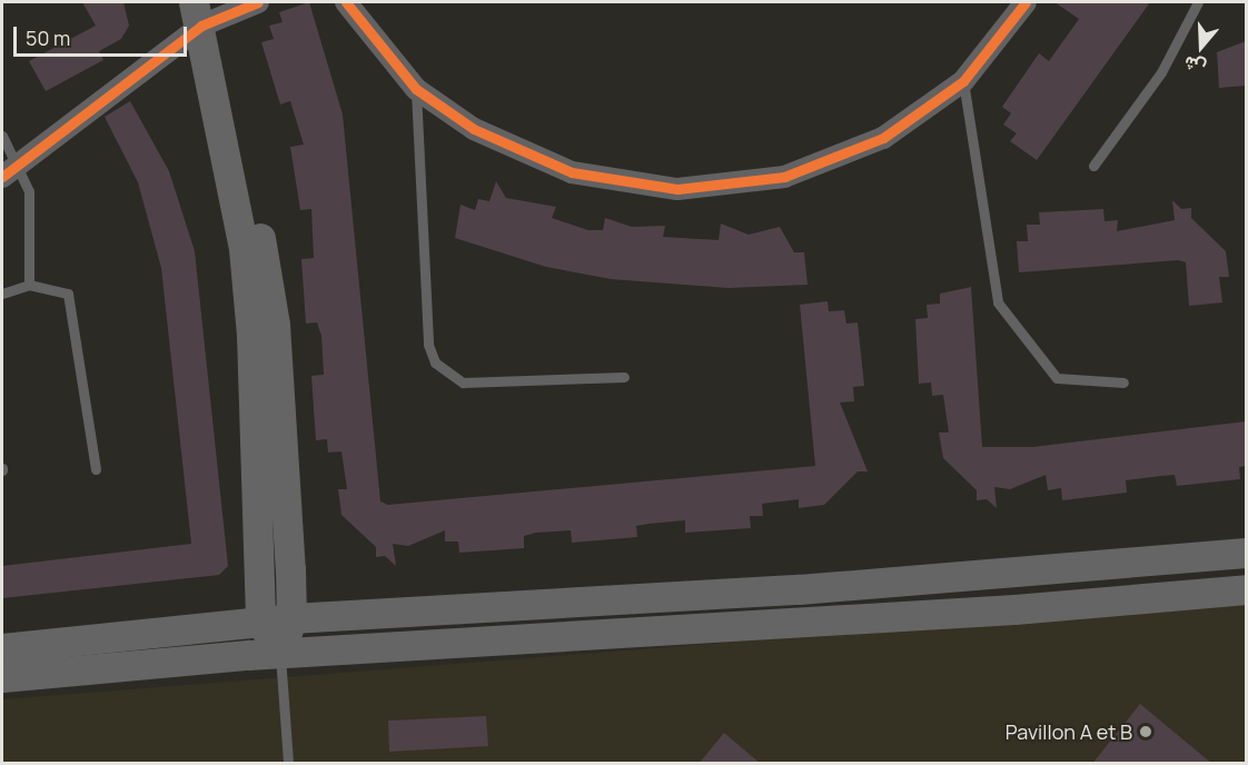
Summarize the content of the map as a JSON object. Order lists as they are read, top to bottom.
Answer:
{
  "places": ["Pavillon A et B"],
  "scale_bar": "50 m",
  "north": "bottom"
}
